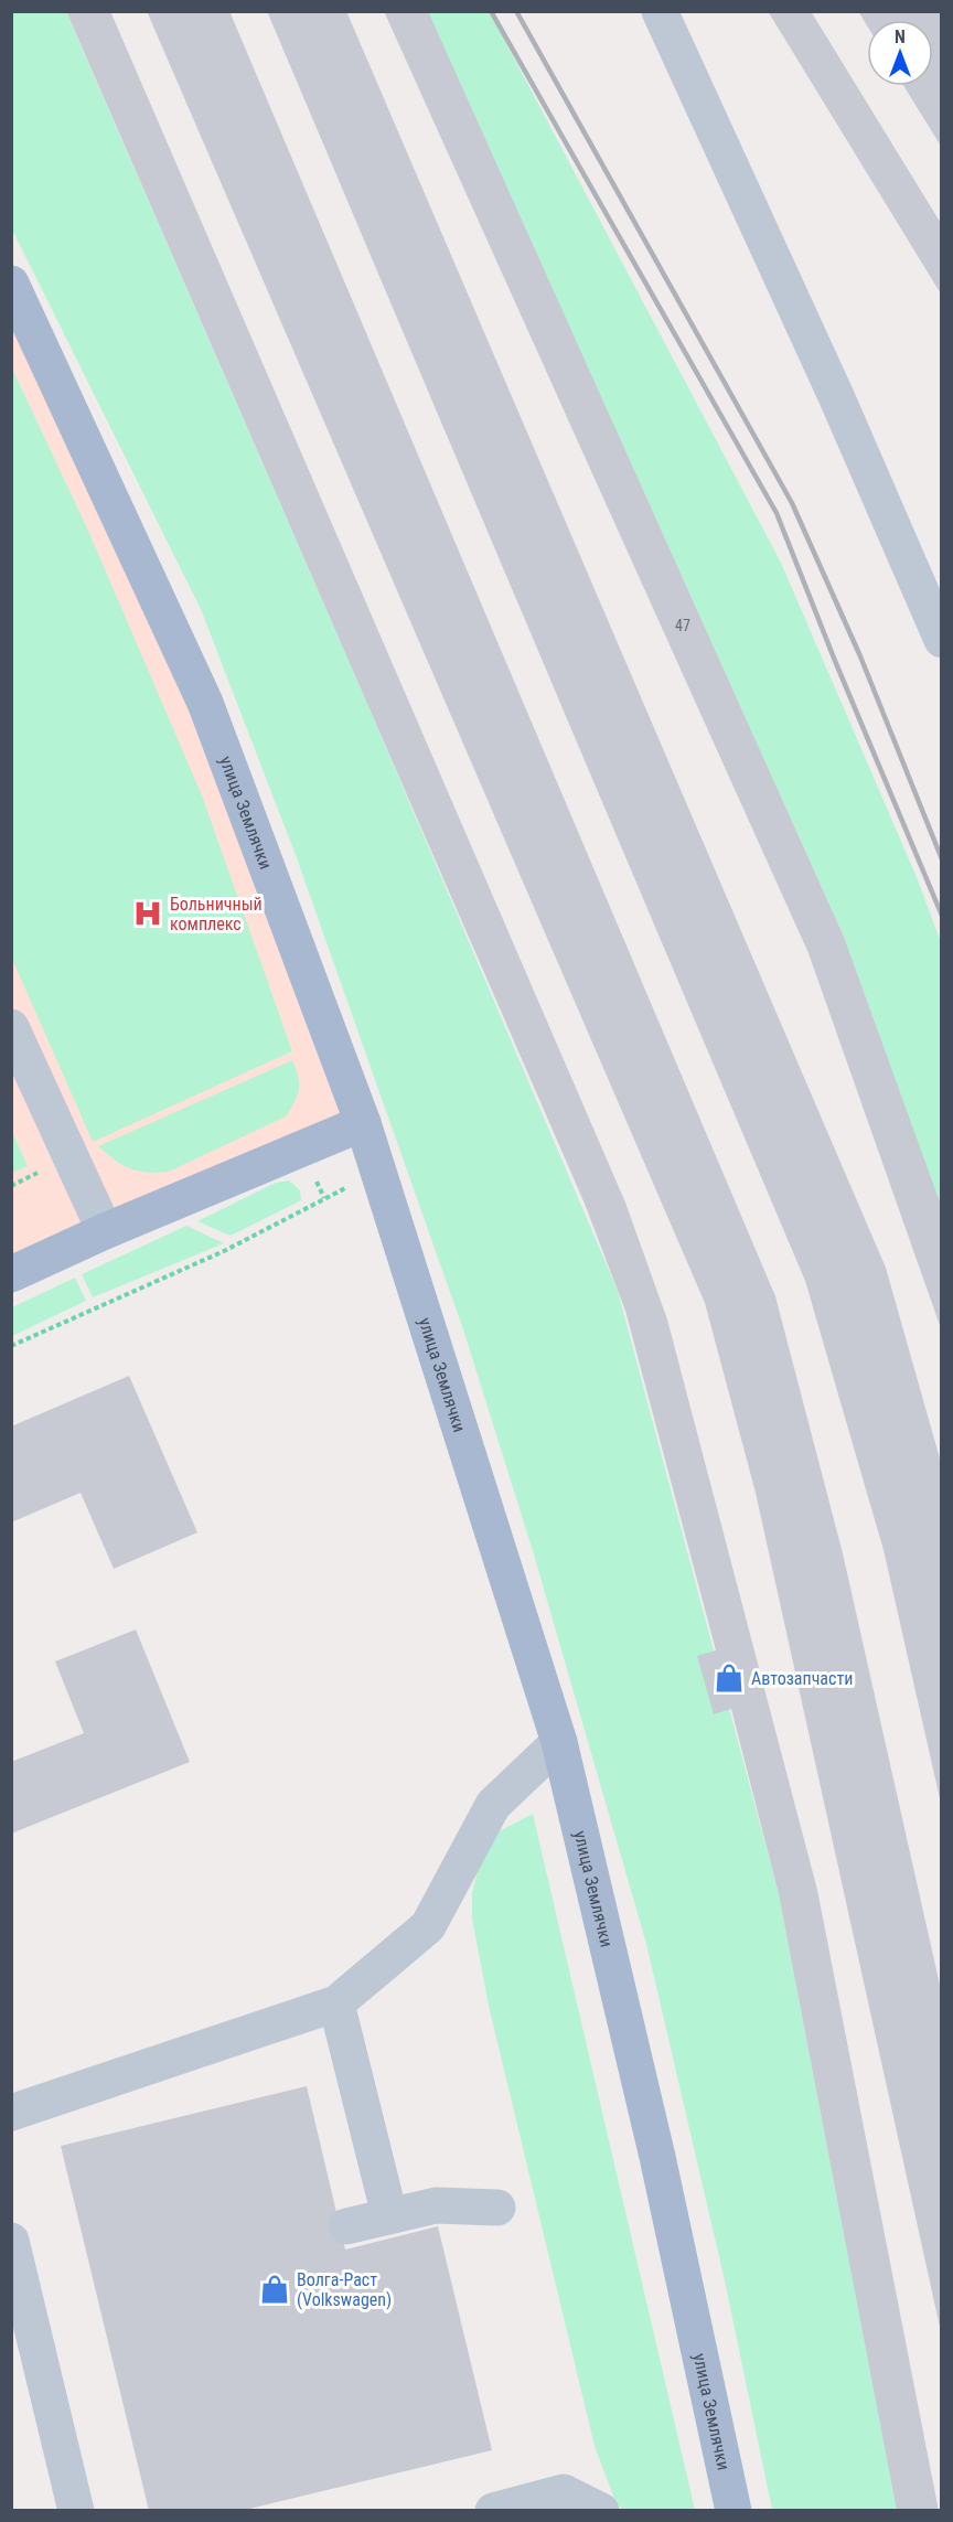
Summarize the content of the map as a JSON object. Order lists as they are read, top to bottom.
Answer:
{
  "streets": {
    "main road": ["улица Землячки"]
  },
  "places": {
    "hospital": ["Больничный комплекс"],
    "shop": ["Автозапчасти", "Волга-Раст (Volkswagen)"]
  },
  "house_numbers": ["47"],
  "north": "top"
}
